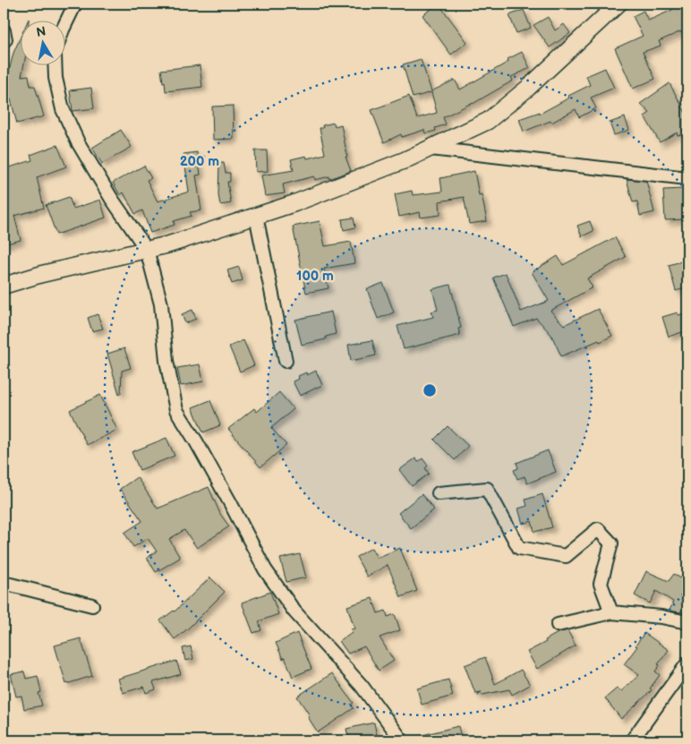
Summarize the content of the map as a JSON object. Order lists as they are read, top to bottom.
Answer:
{
  "north": "top",
  "rings": ["200 m", "100 m"]
}
